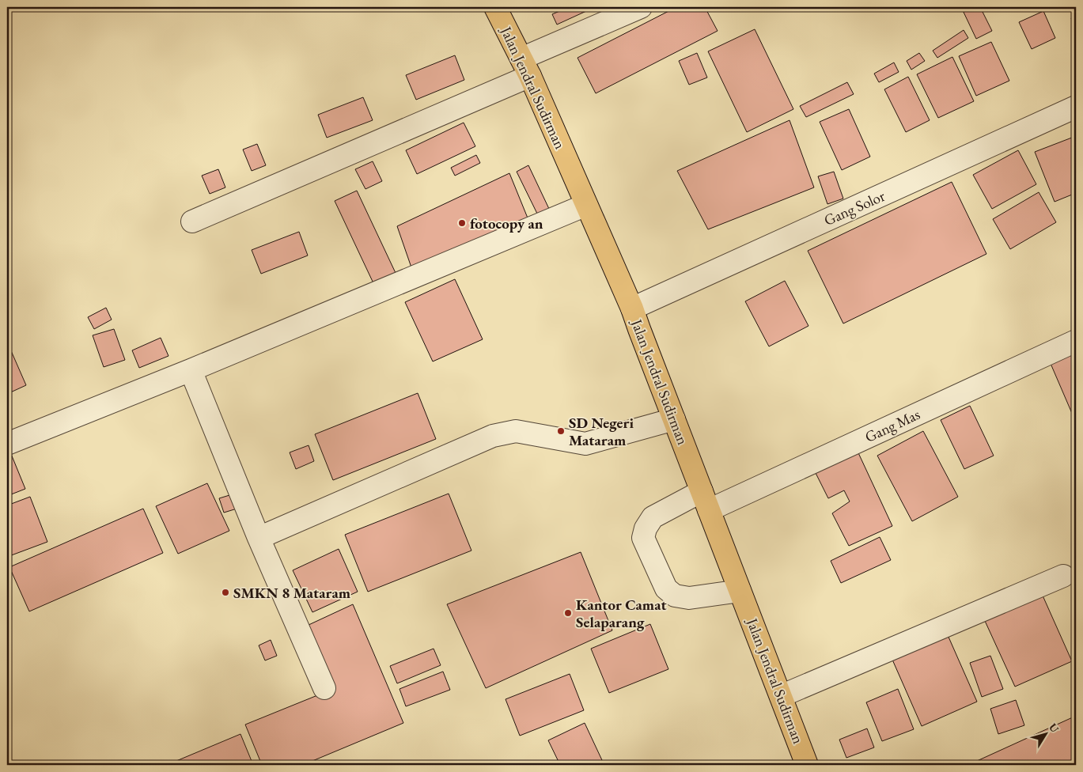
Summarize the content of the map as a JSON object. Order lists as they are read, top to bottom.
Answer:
{
  "streets": {
    "highway": ["Jalan Jendral Sudirman"],
    "street": ["Gang Solor", "Gang Mas"]
  },
  "crossings": [
    ["Jalan Jendral Sudirman", "Gang Solor"],
    ["Jalan Jendral Sudirman", "Gang Mas"]
  ],
  "places": [
    "fotocopy an",
    "SD Negeri Mataram",
    "SMKN 8 Mataram",
    "Kantor Camat Selaparang"
  ],
  "north": "top right"
}
